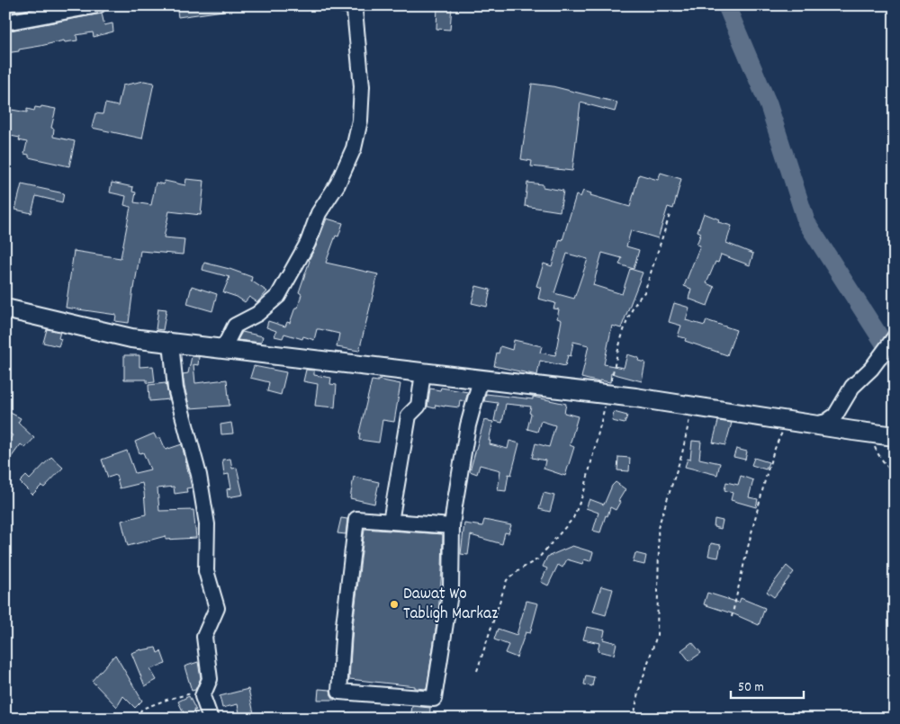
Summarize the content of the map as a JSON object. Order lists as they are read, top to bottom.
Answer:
{
  "places": ["Dawat Wo Tabligh Markaz"],
  "scale_bar": "50 m"
}
